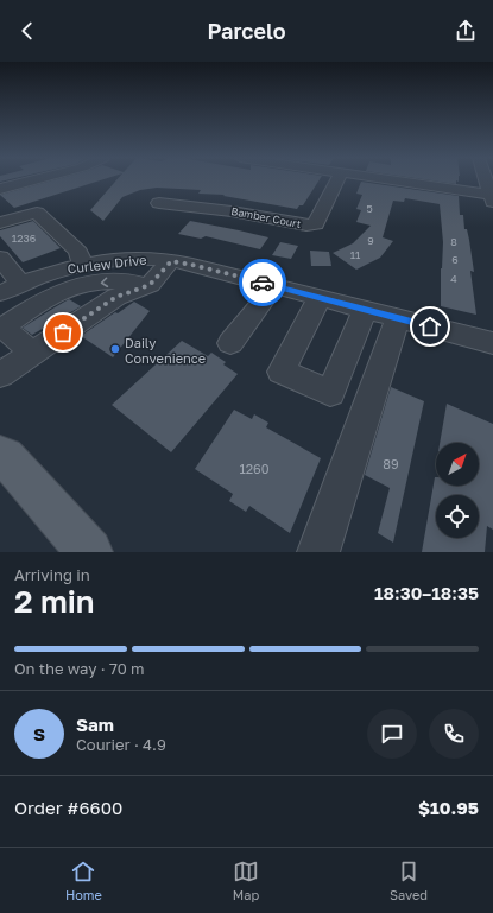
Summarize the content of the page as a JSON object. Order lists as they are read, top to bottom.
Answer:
{
  "streets": {
    "street": ["Bamber Court", "Curlew Drive"]
  },
  "places": ["Daily Convenience"],
  "house_numbers": [
    "5",
    "1236",
    "9",
    "8",
    "11",
    "6",
    "4",
    "89",
    "1260"
  ],
  "north": "top right",
  "page": {
    "header": "Parcelo",
    "heading": ["2 min", "Arriving in", "18:30–18:35"],
    "panel": [
      "Sam",
      "Courier · 4.9",
      "Order #6600",
      "$10.95"
    ],
    "bar": "On the way · 70 m",
    "round": "S",
    "tabs": ["Home", "Map", "Saved"]
  }
}
